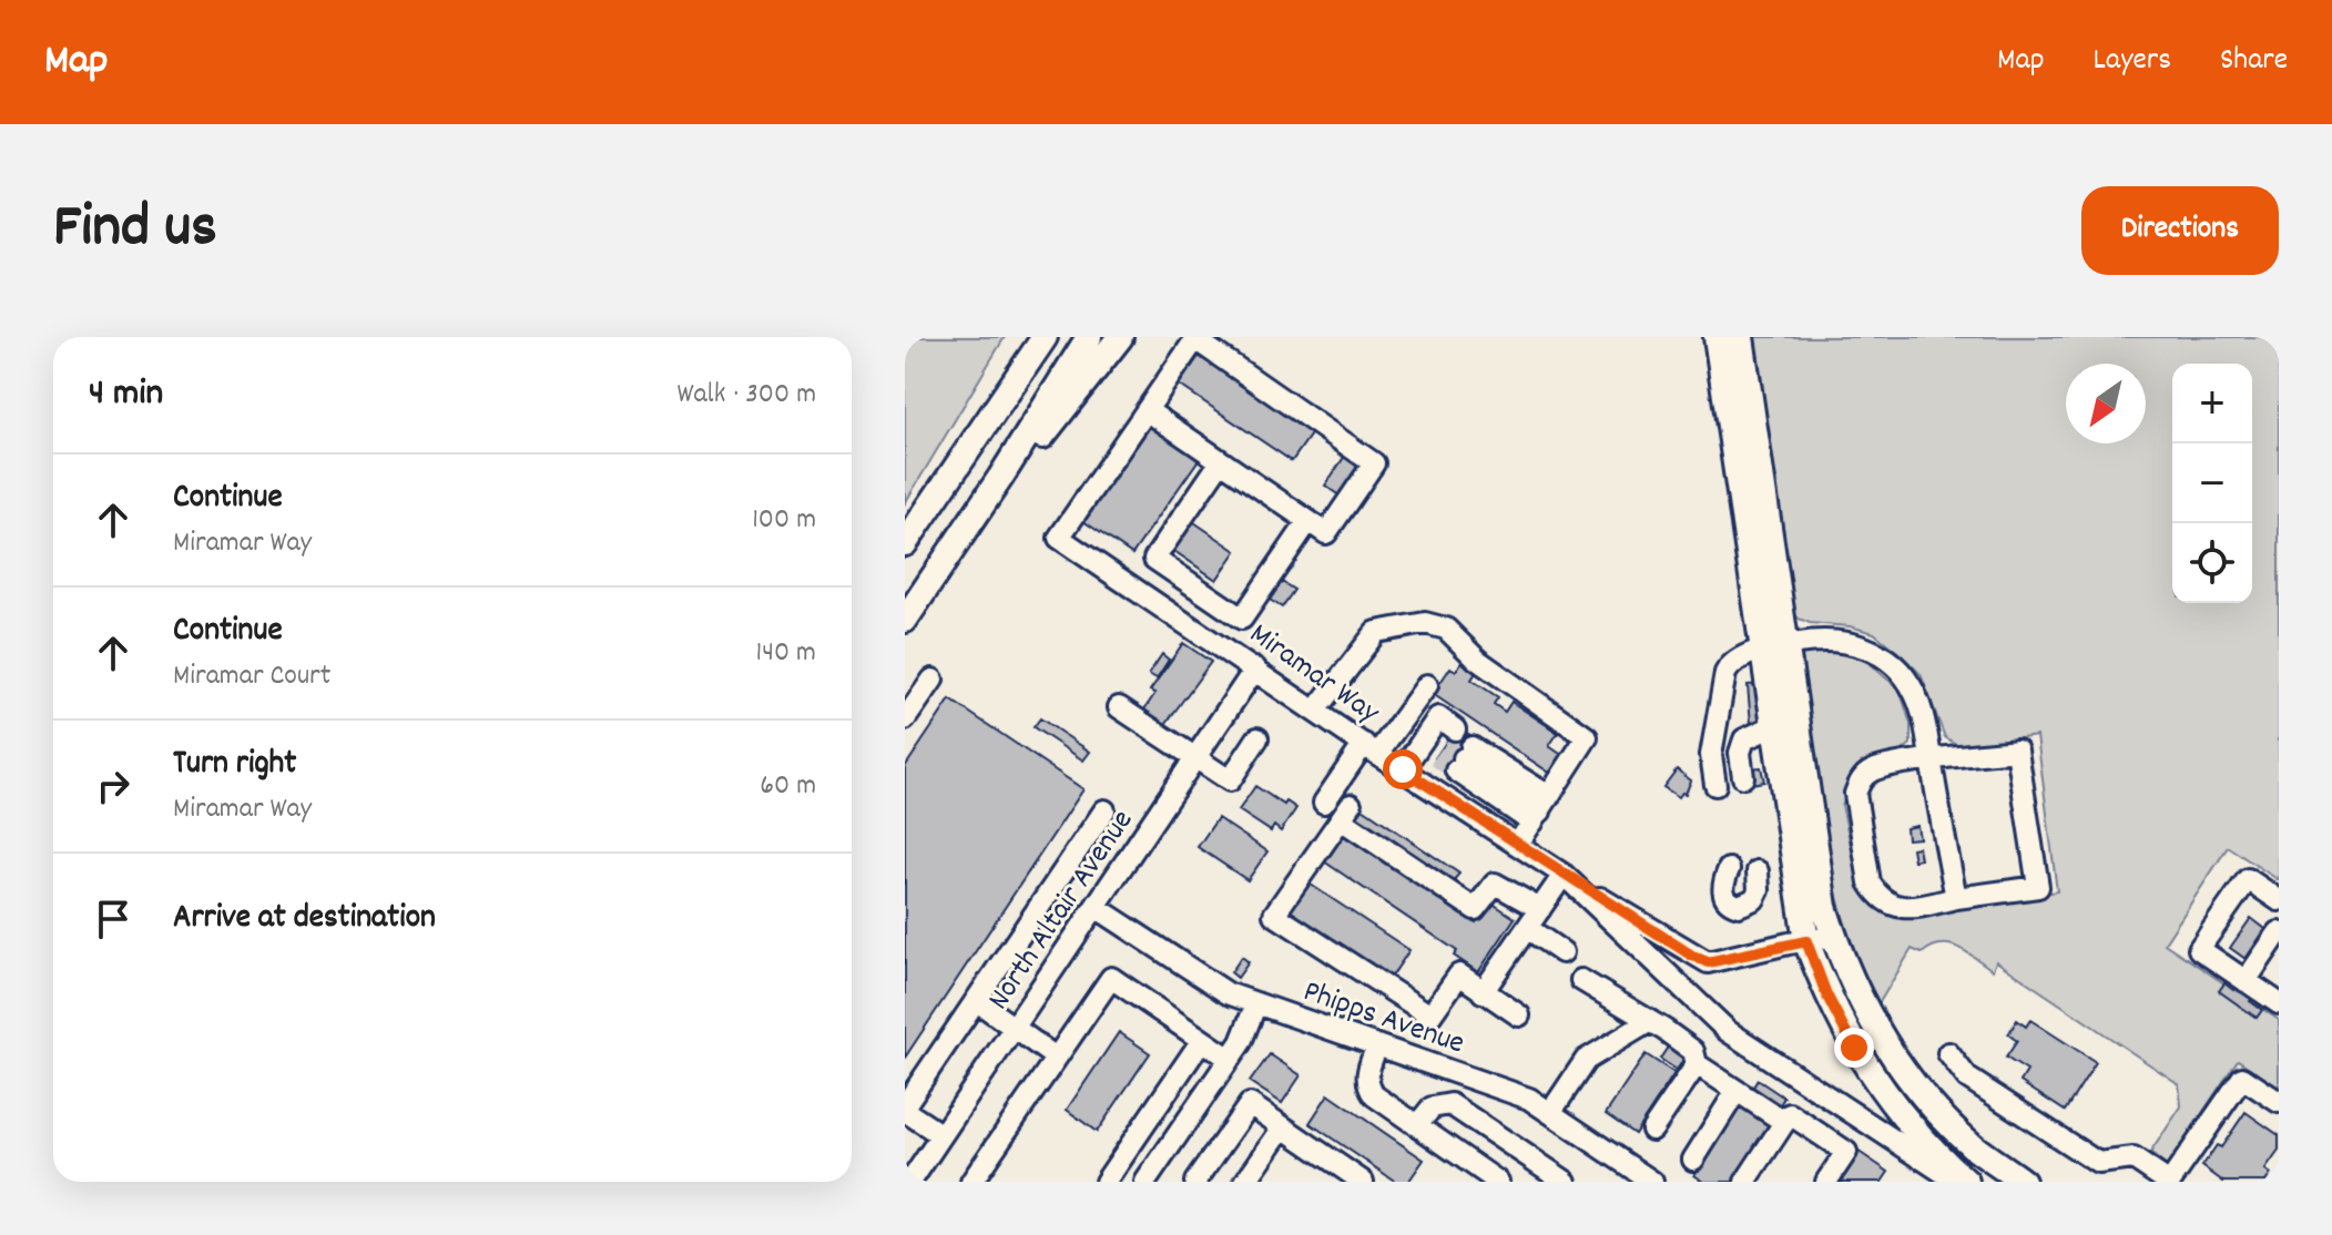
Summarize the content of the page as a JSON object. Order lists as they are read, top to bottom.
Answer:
{
  "streets": {
    "street": ["Miramar Way", "North Altair Avenue", "Phipps Avenue"]
  },
  "crossings": [
    ["Miramar Way", "North Altair Avenue"],
    ["North Altair Avenue", "Phipps Avenue"]
  ],
  "north": "bottom left",
  "page": {
    "header": "Map",
    "nav": ["Map", "Layers", "Share"],
    "title": "Find us",
    "buttons": "Directions",
    "heading": ["4 min", "Walk · 300 m"],
    "map_buttons": ["+", "−"],
    "list": [
      ["Continue", "Miramar Way", "100 m"],
      ["Continue", "Miramar Court", "140 m"],
      ["Turn right", "Miramar Way", "60 m"],
      "Arrive at destination"
    ]
  }
}
